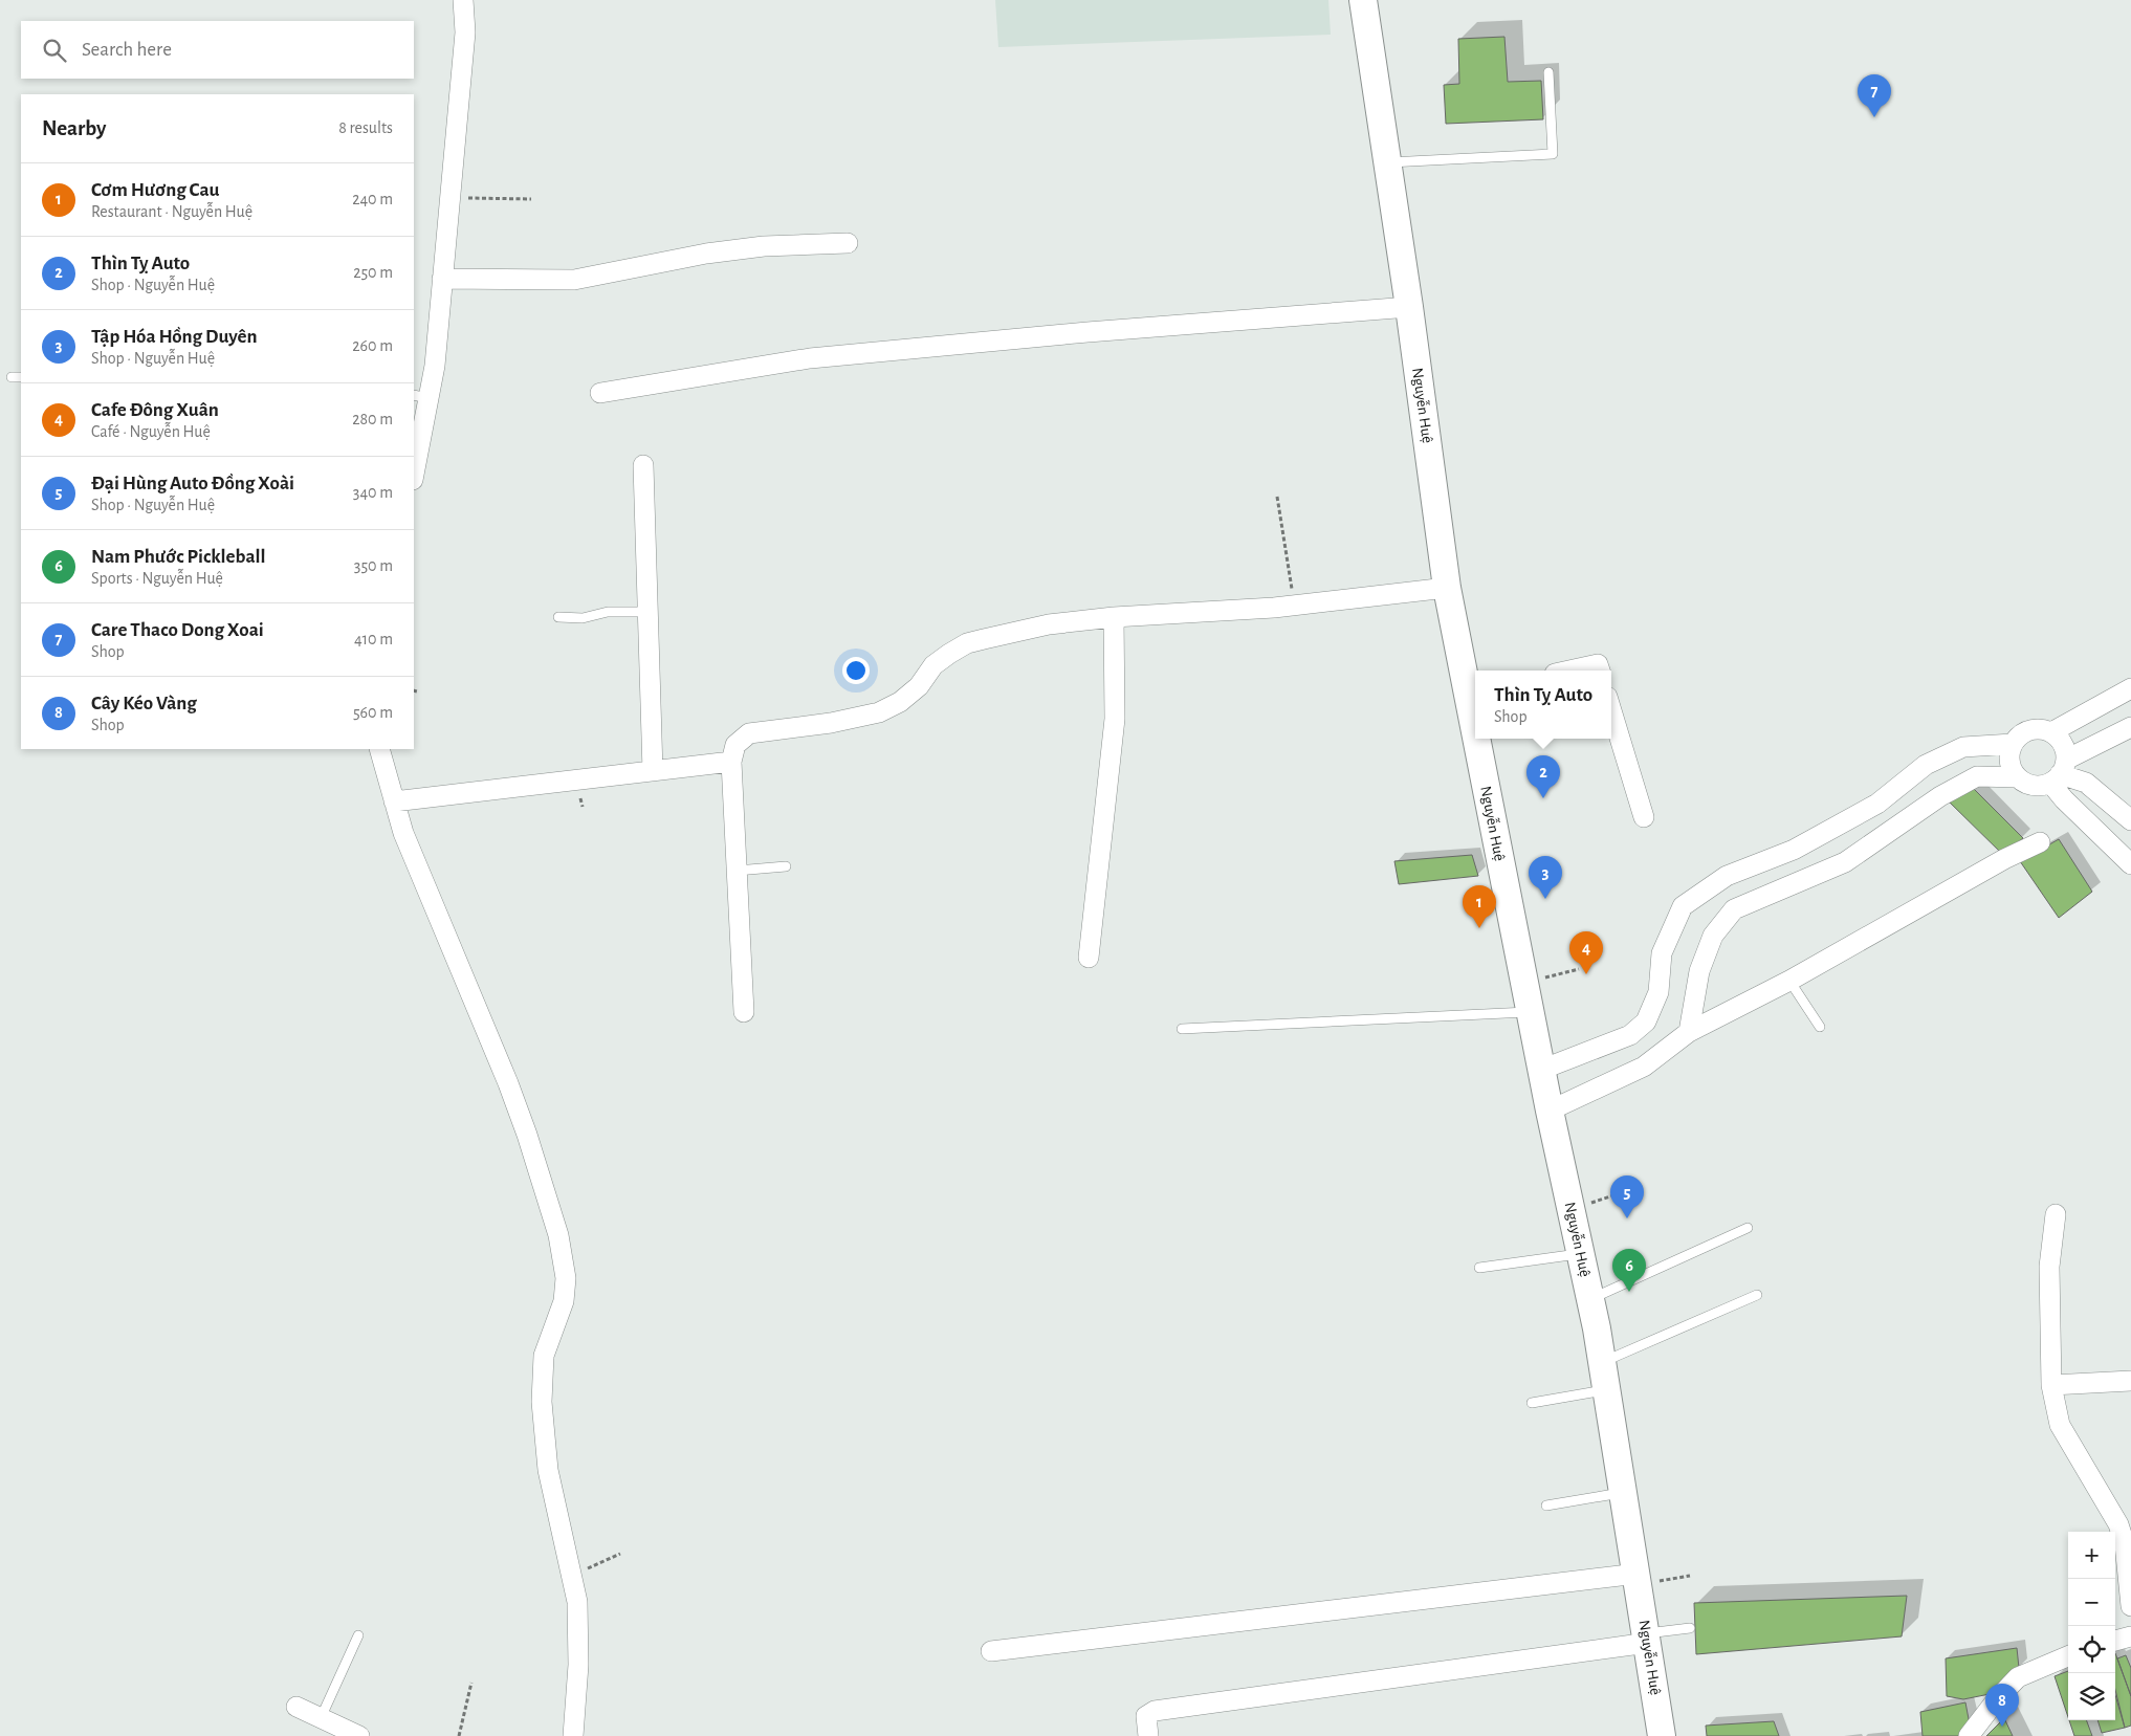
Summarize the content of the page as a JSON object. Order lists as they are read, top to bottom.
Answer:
{
  "streets": {
    "street": ["Nguyễn Huệ"]
  },
  "page": {
    "search": "Search here",
    "pins": [
      "7",
      "2",
      "3",
      "1",
      "4",
      "5",
      "6",
      "8"
    ],
    "heading": ["Nearby", "8 results"],
    "list": [
      {
        "mark": "1",
        "name": "Cơm Hương Cau",
        "note": "Restaurant · Nguyễn Huệ",
        "value": "240 m"
      },
      {
        "mark": "2",
        "name": "Thìn Tỵ Auto",
        "note": "Shop · Nguyễn Huệ",
        "value": "250 m"
      },
      {
        "mark": "3",
        "name": "Tập Hóa Hồng Duyên",
        "note": "Shop · Nguyễn Huệ",
        "value": "260 m"
      },
      {
        "mark": "4",
        "name": "Cafe Đông Xuân",
        "note": "Café · Nguyễn Huệ",
        "value": "280 m"
      },
      {
        "mark": "5",
        "name": "Đại Hùng Auto Đồng Xoài",
        "note": "Shop · Nguyễn Huệ",
        "value": "340 m"
      },
      {
        "mark": "6",
        "name": "Nam Phước Pickleball",
        "note": "Sports · Nguyễn Huệ",
        "value": "350 m"
      },
      {
        "mark": "7",
        "name": "Care Thaco Dong Xoai",
        "note": "Shop",
        "value": "410 m"
      },
      {
        "mark": "8",
        "name": "Cây Kéo Vàng",
        "note": "Shop",
        "value": "560 m"
      }
    ],
    "popup": ["Thìn Tỵ Auto", "Shop"],
    "map_buttons": ["+", "−"]
  }
}
